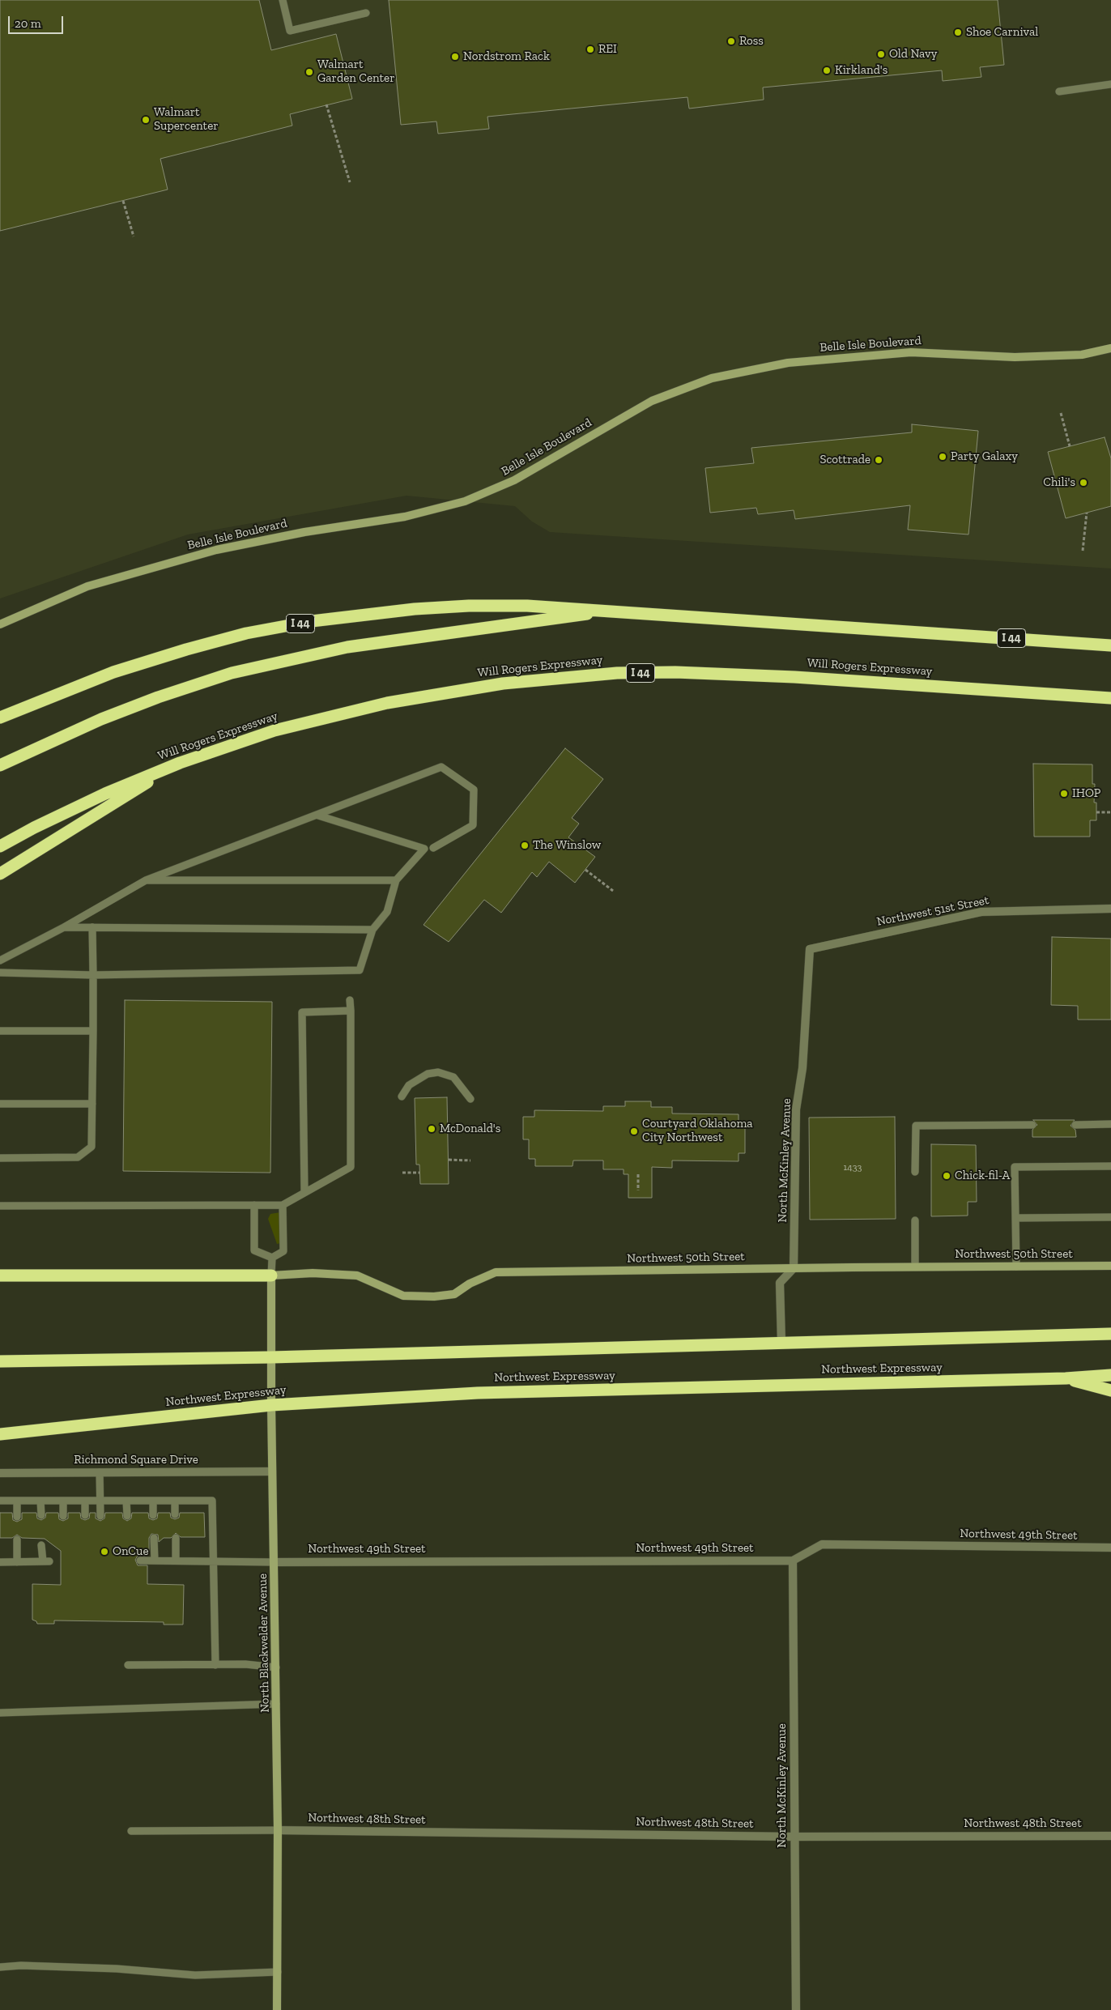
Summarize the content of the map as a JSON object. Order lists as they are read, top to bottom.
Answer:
{
  "streets": {
    "highway": ["I 44", "Will Rogers Expressway", "Northwest Expressway"],
    "street": [
      "Belle Isle Boulevard",
      "Northwest 51st Street",
      "North McKinley Avenue",
      "Northwest 50th Street",
      "Richmond Square Drive",
      "Northwest 49th Street",
      "North Blackwelder Avenue",
      "Northwest 48th Street"
    ]
  },
  "crossings": [
    ["Northwest 51st Street", "North McKinley Avenue"],
    ["North McKinley Avenue", "Northwest 50th Street"],
    ["North McKinley Avenue", "Northwest 49th Street"],
    ["North McKinley Avenue", "Northwest 48th Street"],
    ["Northwest 50th Street", "North Blackwelder Avenue"],
    ["Northwest Expressway", "North Blackwelder Avenue"],
    ["Richmond Square Drive", "North Blackwelder Avenue"],
    ["Northwest 49th Street", "North Blackwelder Avenue"],
    ["North Blackwelder Avenue", "Northwest 48th Street"]
  ],
  "places": [
    "Shoe Carnival",
    "Ross",
    "REI",
    "Old Navy",
    "Nordstrom Rack",
    "Kirkland's",
    "Walmart Garden Center",
    "Walmart Supercenter",
    "Party Galaxy",
    "Scottrade",
    "Chili's",
    "IHOP",
    "The Winslow",
    "McDonald's",
    "Courtyard Oklahoma City Northwest",
    "Chick-fil-A",
    "OnCue"
  ],
  "house_numbers": ["1433"],
  "scale_bar": "20 m"
}
